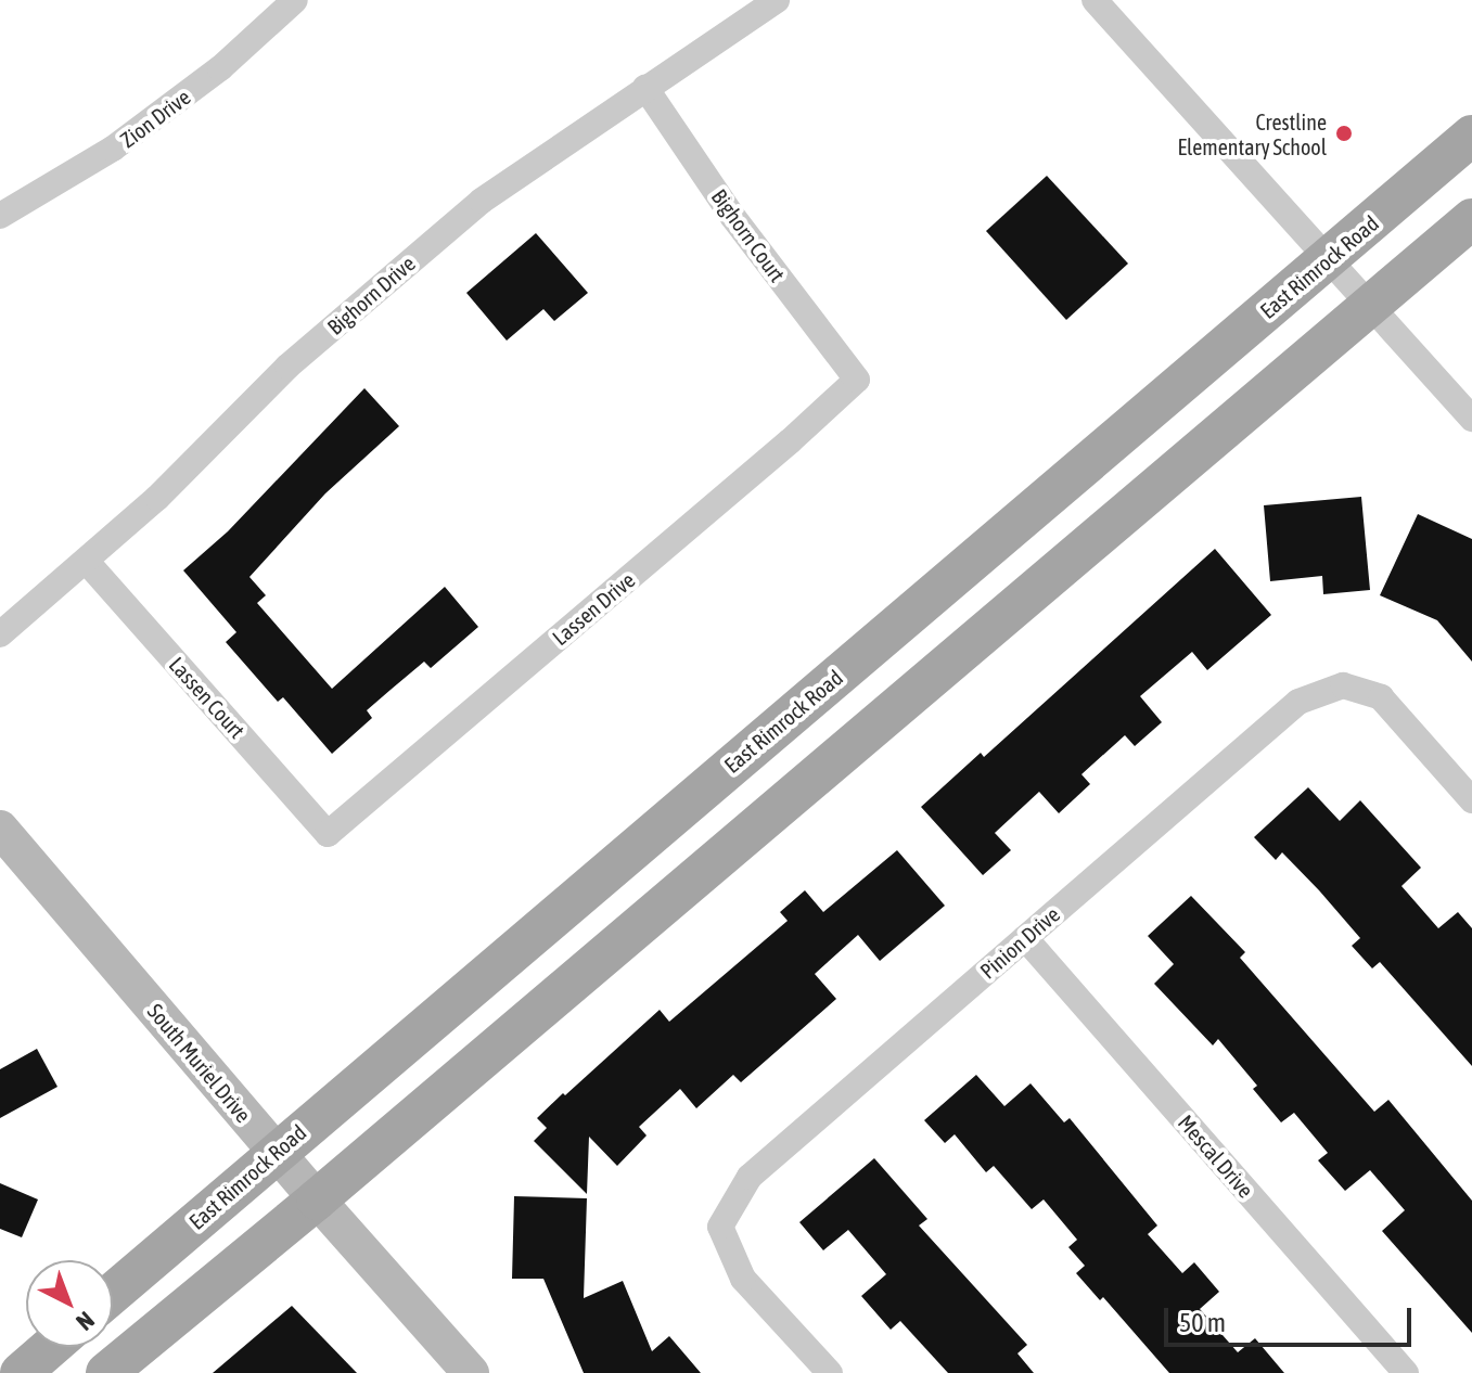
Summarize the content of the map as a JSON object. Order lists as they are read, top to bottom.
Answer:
{
  "streets": {
    "main road": ["East Rimrock Road"],
    "street": [
      "Zion Drive",
      "Bighorn Court",
      "Bighorn Drive",
      "Lassen Drive",
      "Lassen Court",
      "Pinion Drive",
      "South Muriel Drive",
      "Mescal Drive"
    ]
  },
  "crossings": [
    ["Bighorn Court", "Bighorn Drive"],
    ["Bighorn Court", "Lassen Drive"],
    ["East Rimrock Road", "South Muriel Drive"],
    ["Bighorn Drive", "Lassen Court"],
    ["Lassen Drive", "Lassen Court"],
    ["Pinion Drive", "Mescal Drive"]
  ],
  "places": ["Crestline Elementary School"],
  "scale_bar": "50 m",
  "north": "bottom right"
}
